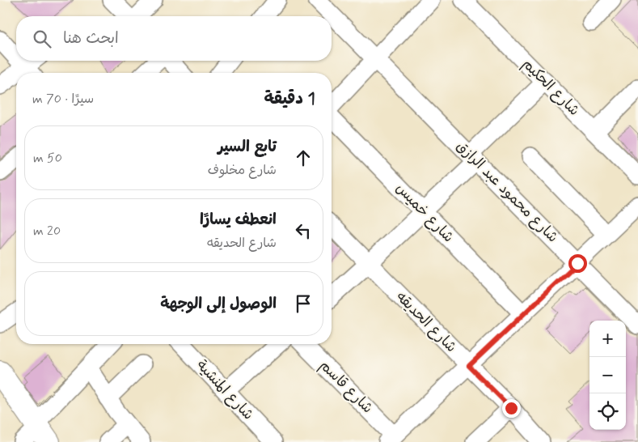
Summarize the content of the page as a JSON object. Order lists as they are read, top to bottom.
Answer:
{
  "streets": {
    "street": [
      "شارع الحكيم",
      "شارع محمود عبد الرازق",
      "شارع خميس",
      "شارع الحديقه",
      "شارع قاسم",
      "شارع المنشية"
    ]
  },
  "page": {
    "search": "ابحث هنا",
    "heading": ["1 دقيقة", "سيرًا · 70 m"],
    "list": [
      ["تابع السير", "شارع مخلوف", "50 m"],
      ["انعطف يسارًا", "شارع الحديقه", "20 m"],
      "الوصول إلى الوجهة"
    ],
    "map_buttons": ["+", "−"]
  }
}
